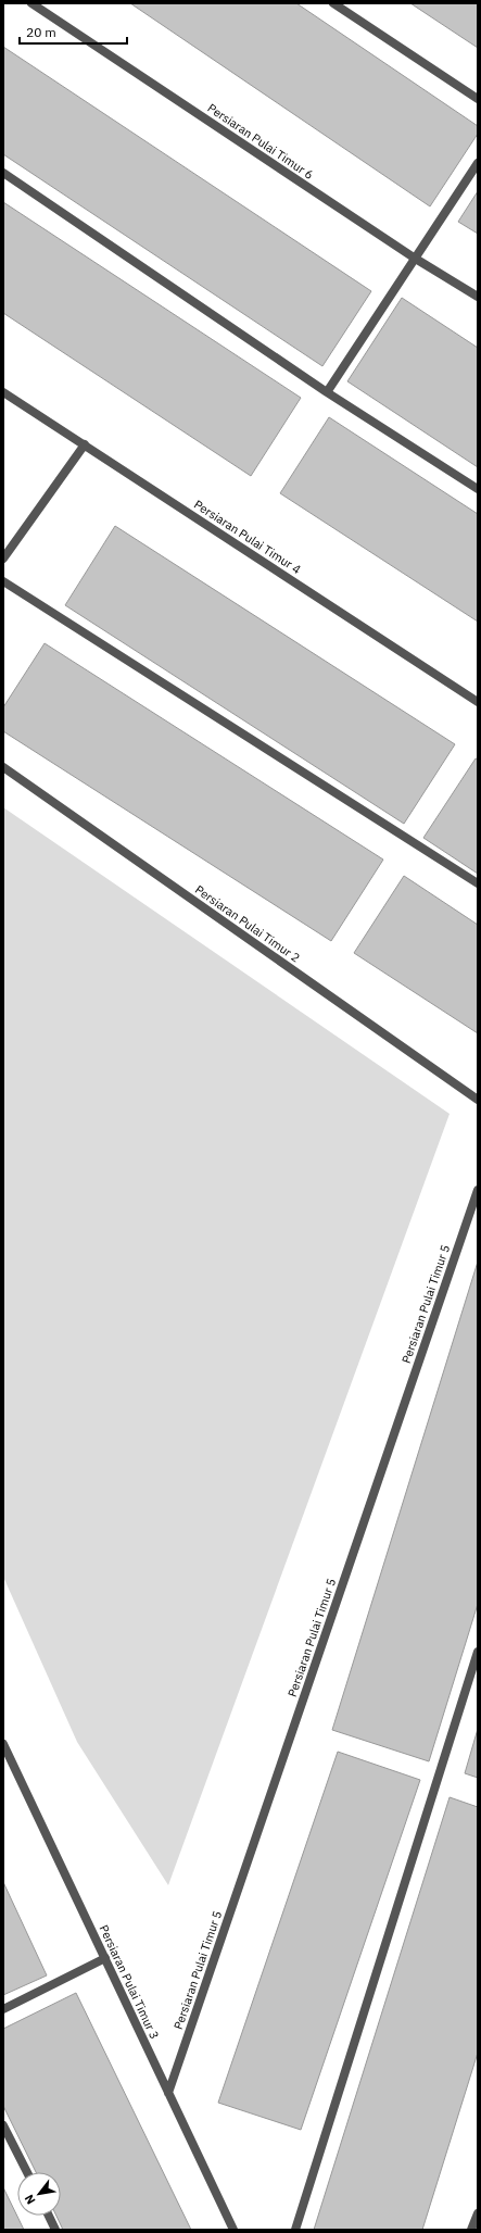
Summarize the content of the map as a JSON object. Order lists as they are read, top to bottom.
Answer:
{
  "streets": {
    "street": [
      "Persiaran Pulai Timur 6",
      "Persiaran Pulai Timur 4",
      "Persiaran Pulai Timur 2",
      "Persiaran Pulai Timur 5",
      "Persiaran Pulai Timur 3"
    ]
  },
  "crossings": [
    ["Persiaran Pulai Timur 5", "Persiaran Pulai Timur 3"]
  ],
  "scale_bar": "20 m",
  "north": "bottom left"
}
